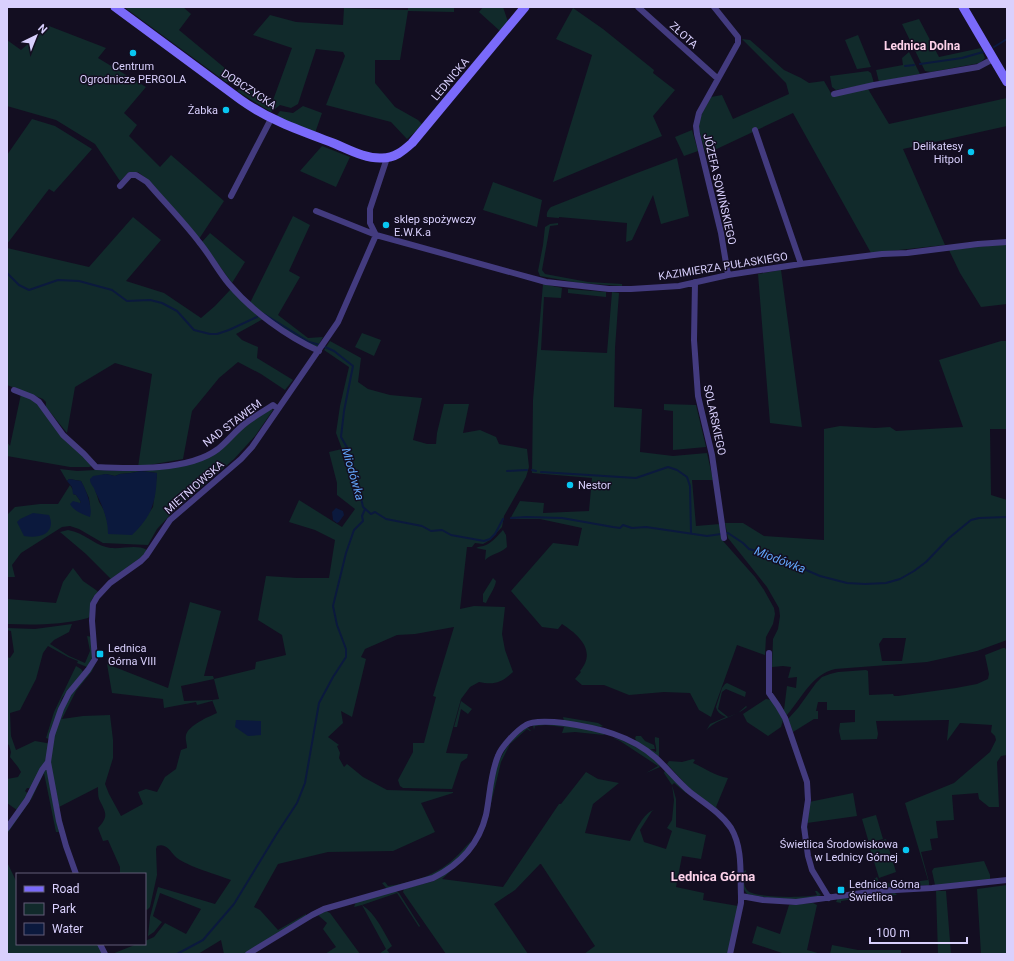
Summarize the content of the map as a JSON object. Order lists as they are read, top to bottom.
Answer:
{
  "streets": {
    "main road": ["LEDNICKA", "DOBCZYCKA"],
    "street": [
      "ZŁOTA",
      "JÓZEFA SOWIŃSKIEGO",
      "KAZIMIERZA PUŁASKIEGO",
      "SOLARSKIEGO",
      "NAD STAWEM",
      "MIETNIOWSKA"
    ]
  },
  "crossings": [
    ["ZŁOTA", "JÓZEFA SOWIŃSKIEGO"],
    ["LEDNICKA", "DOBCZYCKA"],
    ["JÓZEFA SOWIŃSKIEGO", "KAZIMIERZA PUŁASKIEGO"],
    ["KAZIMIERZA PUŁASKIEGO", "SOLARSKIEGO"],
    ["KAZIMIERZA PUŁASKIEGO", "MIETNIOWSKA"],
    ["NAD STAWEM", "MIETNIOWSKA"]
  ],
  "districts": ["Lednica Dolna", "Lednica Górna"],
  "water": ["Miodówka"],
  "places": {
    "other": [
      "Centrum Ogrodnicze PERGOLA",
      "Żabka",
      "Delikatesy Hitpol",
      "sklep spożywczy E.W.K.a",
      "Nestor",
      "Świetlica Środowiskowa w Lednicy Górnej"
    ],
    "transit": ["Lednica Górna VIII", "Lednica Górna Świetlica"]
  },
  "legend": ["Road", "Park", "Water"],
  "scale_bar": "100 m",
  "north": "top right"
}
